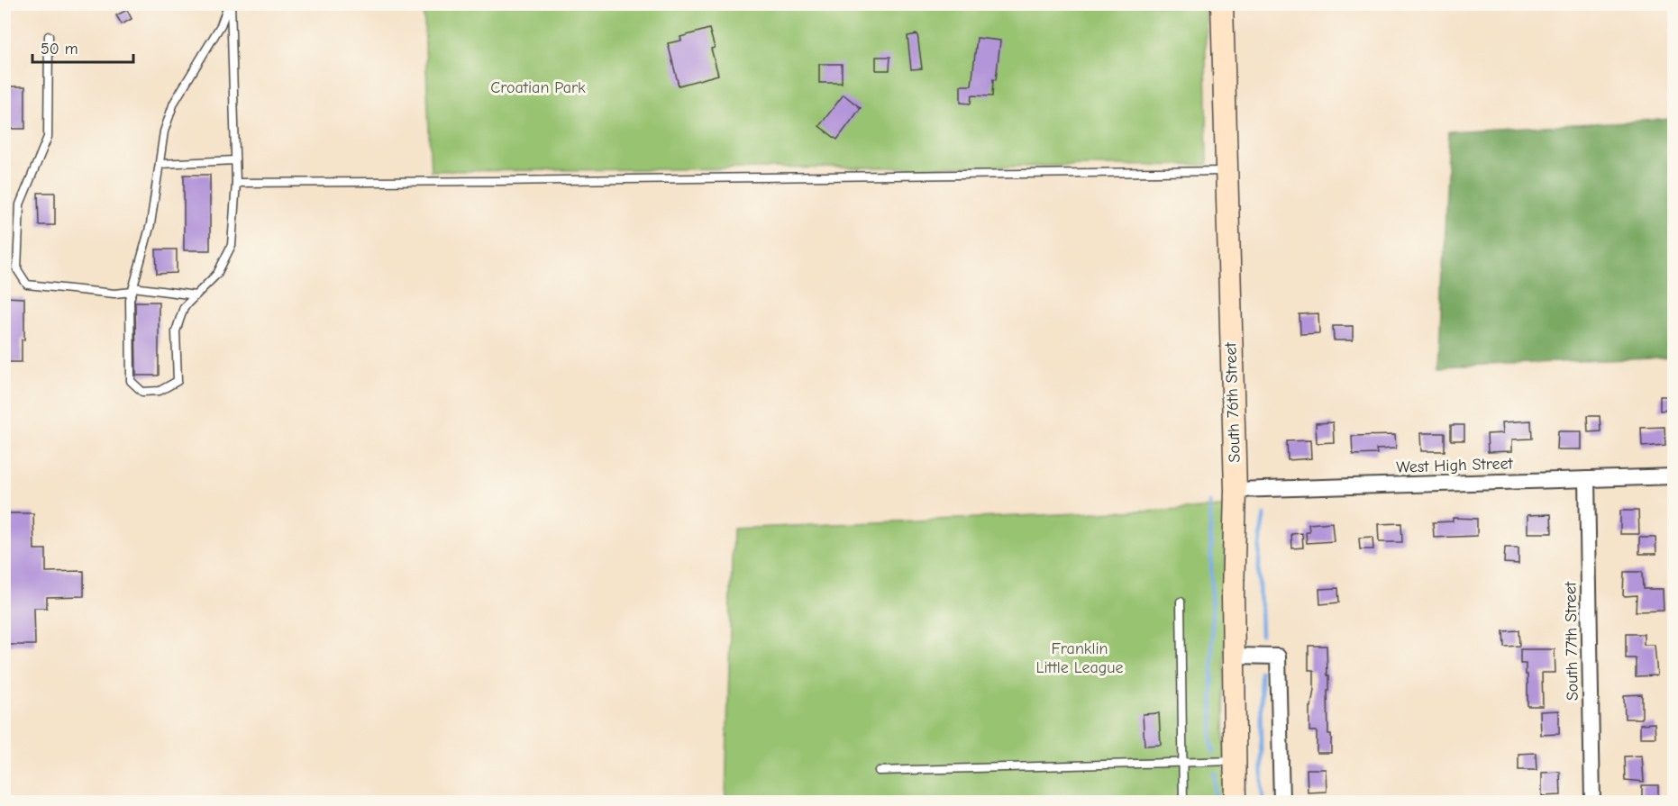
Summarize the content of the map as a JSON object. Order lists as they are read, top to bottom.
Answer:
{
  "streets": {
    "main road": ["South 76th Street"],
    "street": ["West High Street", "South 77th Street"]
  },
  "crossings": [
    ["South 76th Street", "West High Street"],
    ["West High Street", "South 77th Street"]
  ],
  "parks": ["Croatian Park", "Franklin Little League"],
  "scale_bar": "50 m"
}
